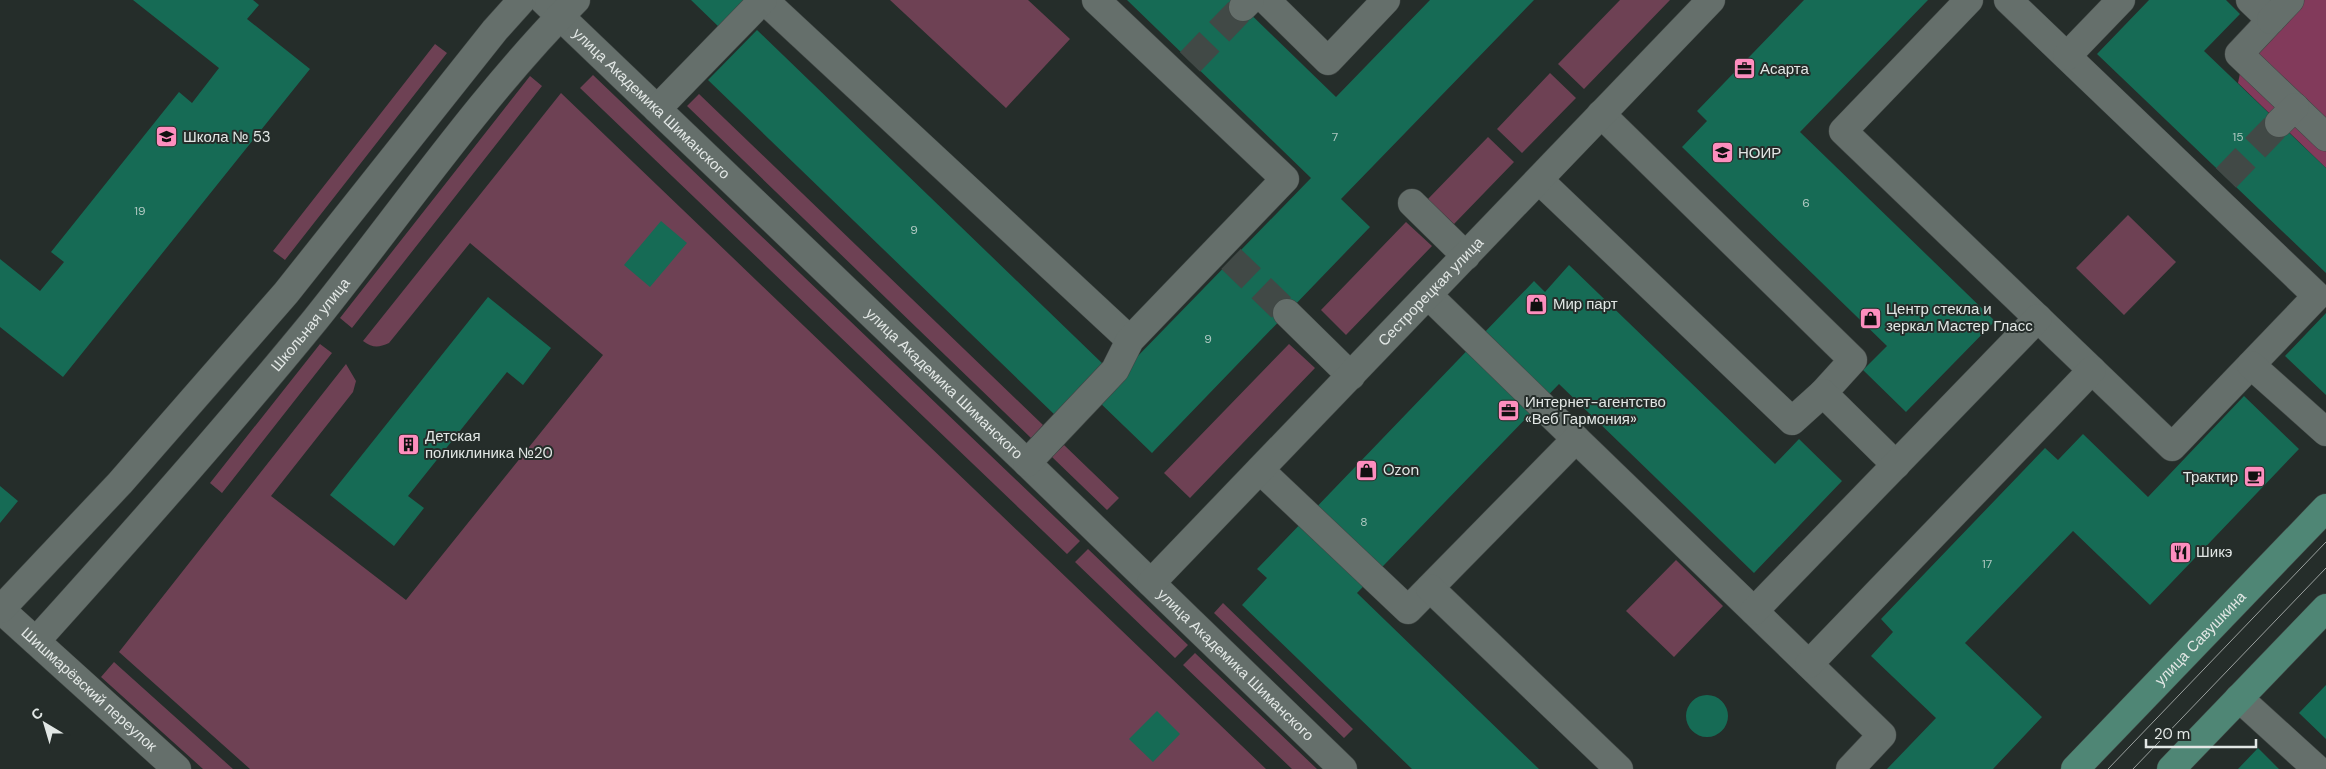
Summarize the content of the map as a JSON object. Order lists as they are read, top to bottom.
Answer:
{
  "streets": {
    "main road": ["улица Савушкина"],
    "street": [
      "улица Академика Шиманского",
      "Сестрорецкая улица",
      "Школьная улица",
      "Шишмарёвский переулок"
    ]
  },
  "crossings": [
    ["улица Академика Шиманского", "Сестрорецкая улица"],
    ["улица Академика Шиманского", "Школьная улица"],
    ["Школьная улица", "Шишмарёвский переулок"]
  ],
  "places": {
    "office": ["Асарта", "Интернет-агентство «Веб Гармония»"],
    "school or university": ["Школа № 53", "НОИР"],
    "shop": ["Мир парт", "Центр стекла и зеркал Мастер Гласс", "Ozon"],
    "building": ["Детская поликлиника №20"],
    "cafe": ["Трактир"],
    "restaurant": ["Шикэ"]
  },
  "house_numbers": [
    "7",
    "15",
    "6",
    "19",
    "9",
    "9",
    "8",
    "17"
  ],
  "scale_bar": "20 m",
  "north": "top left"
}
